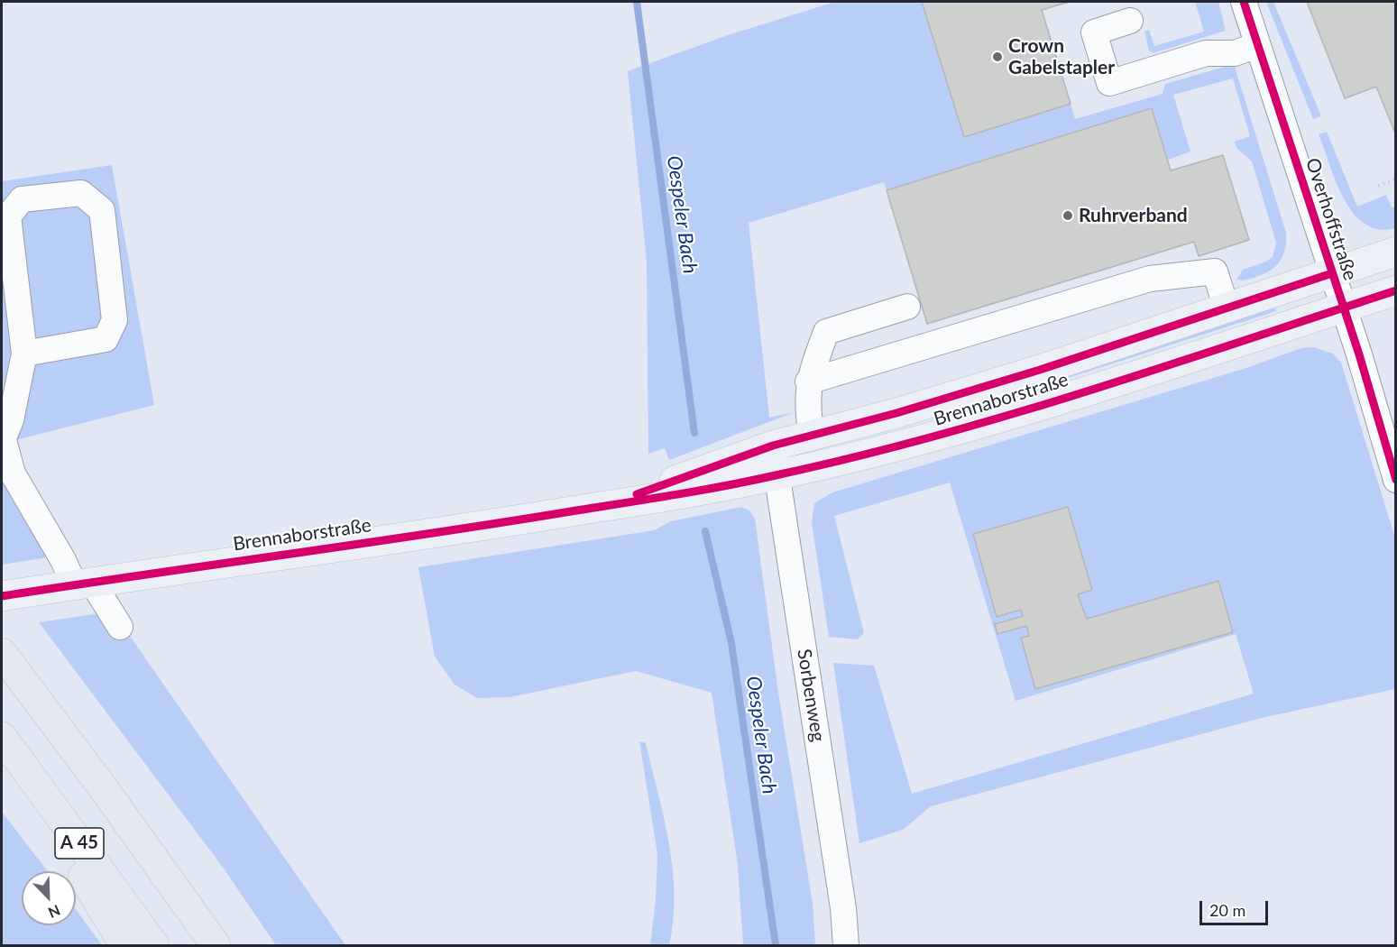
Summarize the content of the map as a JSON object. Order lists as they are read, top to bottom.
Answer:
{
  "streets": {
    "highway": ["A 45"],
    "main road": ["Brennaborstraße"],
    "street": ["Overhoffstraße", "Sorbenweg"]
  },
  "crossings": [
    ["Overhoffstraße", "Brennaborstraße"],
    ["Brennaborstraße", "Sorbenweg"]
  ],
  "water": ["Oespeler Bach"],
  "places": ["Crown Gabelstapler", "Ruhrverband"],
  "scale_bar": "20 m",
  "north": "bottom right"
}
